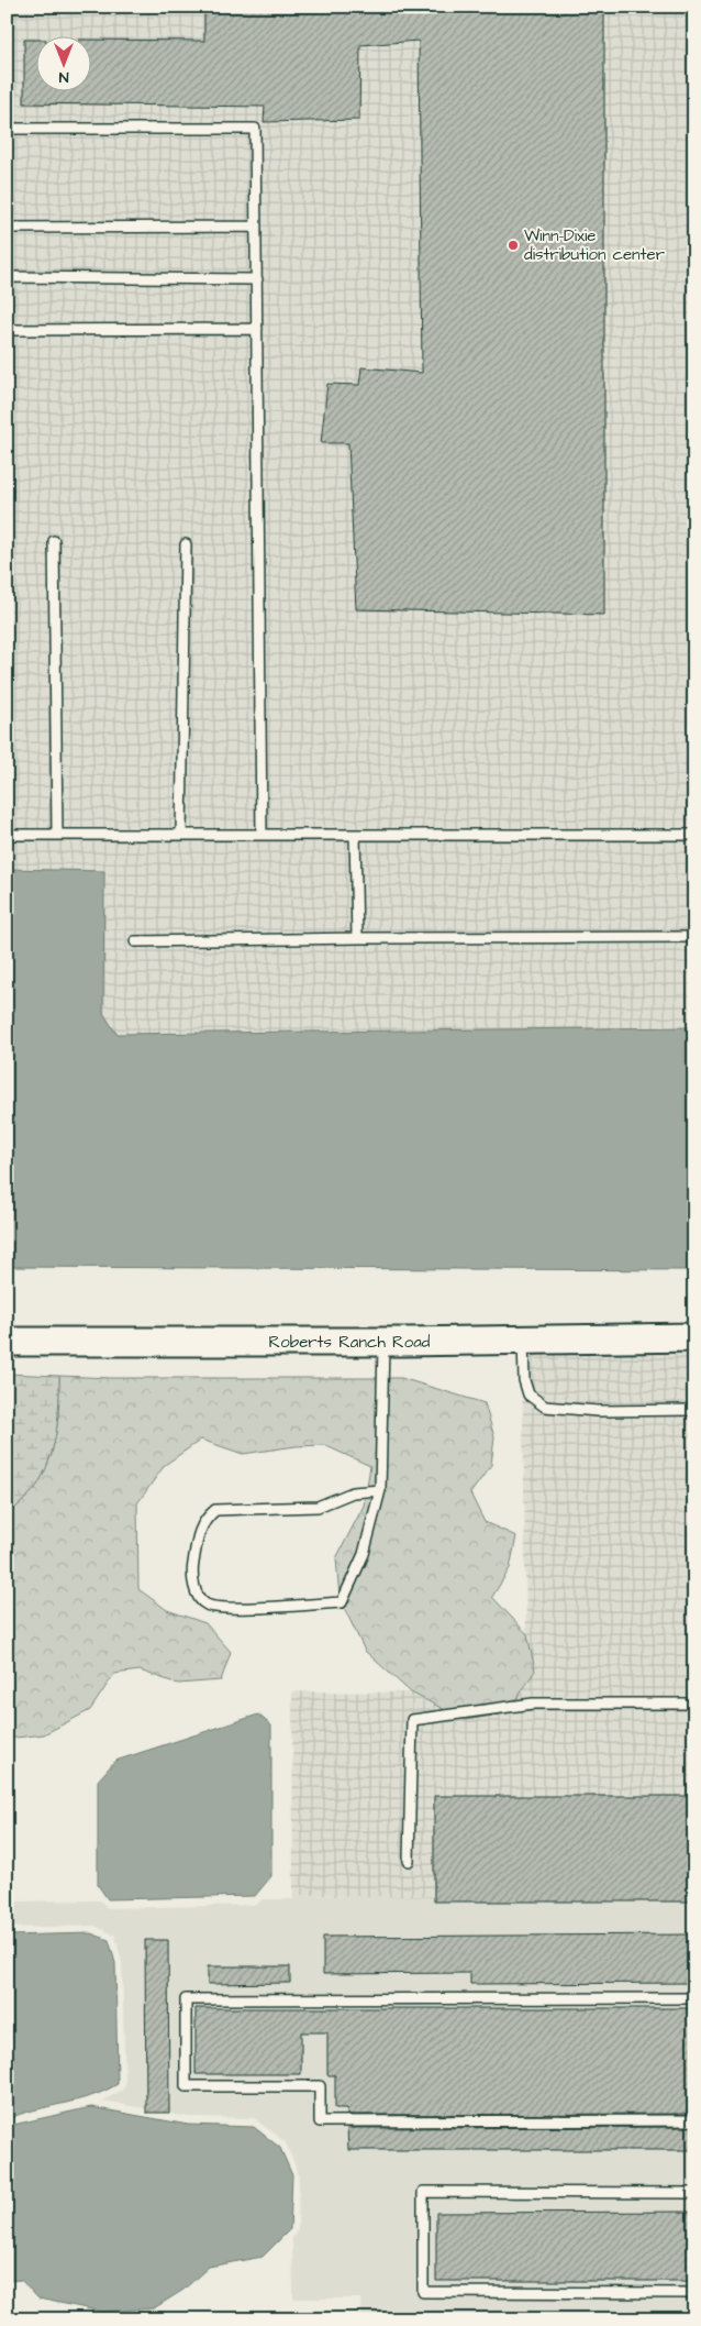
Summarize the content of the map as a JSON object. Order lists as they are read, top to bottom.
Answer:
{
  "streets": {
    "street": ["Roberts Ranch Road"]
  },
  "places": ["Winn-Dixie distribution center"],
  "north": "bottom"
}
